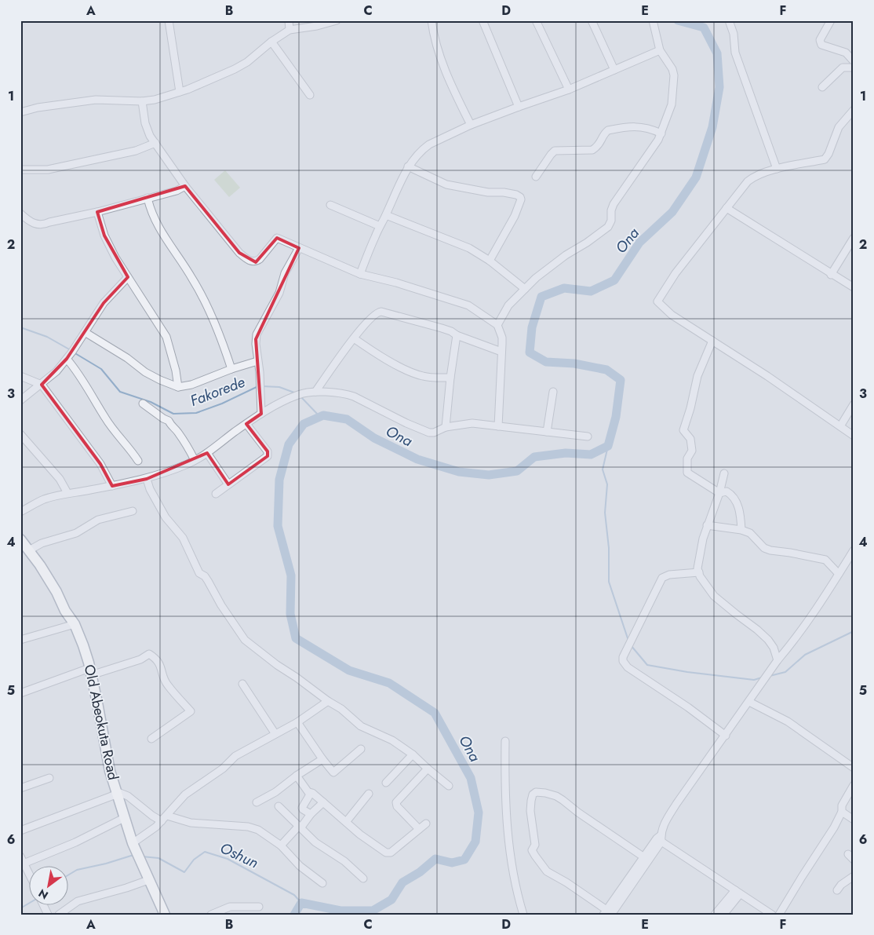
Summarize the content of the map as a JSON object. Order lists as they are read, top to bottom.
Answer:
{
  "streets": {
    "highway": ["Old Abeokuta Road"]
  },
  "water": ["Ona", "Fakorede", "Oshun"],
  "north": "bottom left",
  "grid": {
    "columns": [
      "A",
      "B",
      "C",
      "D",
      "E",
      "F"
    ],
    "rows": [
      "1",
      "2",
      "3",
      "4",
      "5",
      "6"
    ]
  }
}
